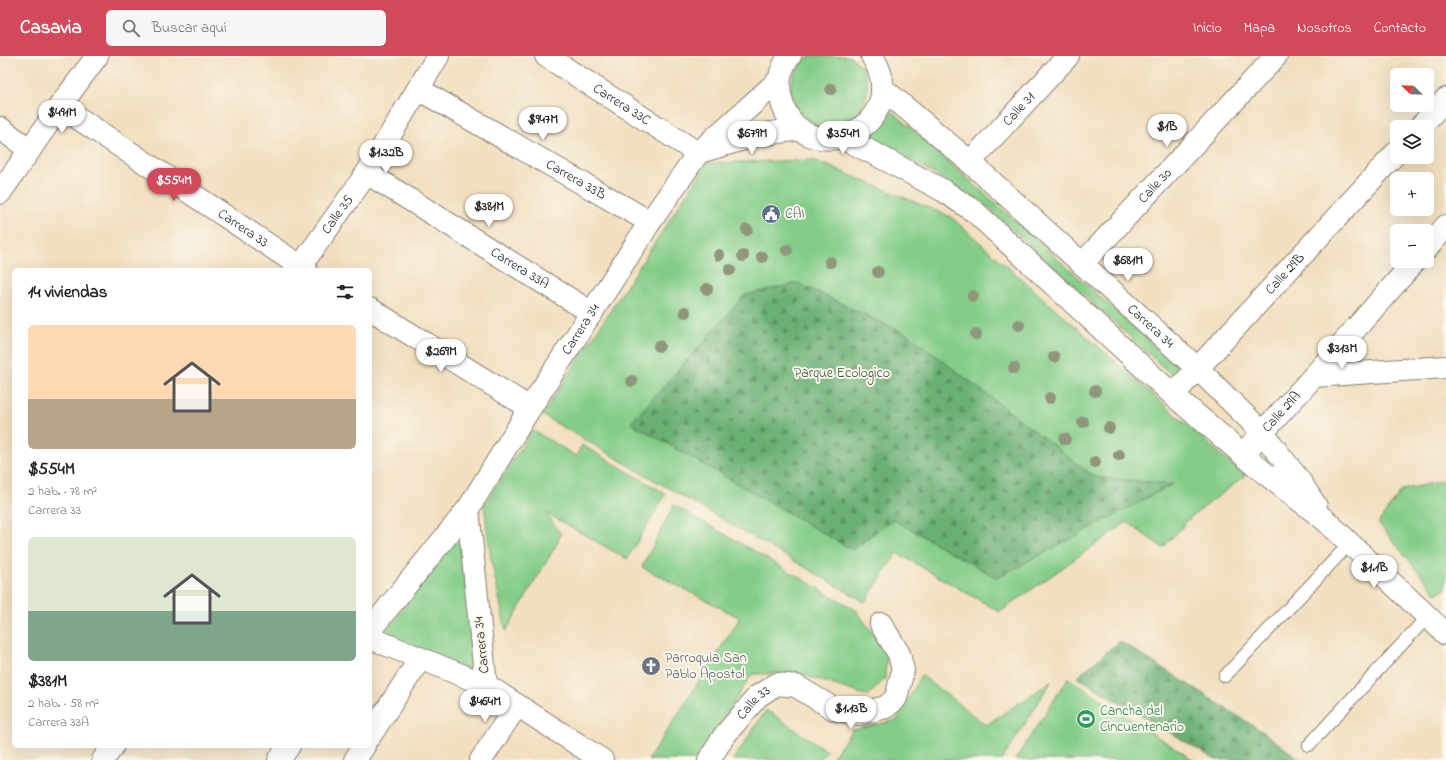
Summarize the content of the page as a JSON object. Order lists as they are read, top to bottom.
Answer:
{
  "streets": {
    "street": [
      "Carrera 33C",
      "Calle 31",
      "Carrera 33B",
      "Calle 30",
      "Calle 35",
      "Carrera 33",
      "Carrera 33A",
      "Calle 29B",
      "Carrera 34",
      "Calle 29A",
      "Calle 33"
    ]
  },
  "crossings": [
    ["Carrera 33C", "Carrera 34"],
    ["Calle 31", "Carrera 34"],
    ["Carrera 33B", "Calle 35"],
    ["Carrera 33B", "Carrera 34"],
    ["Calle 30", "Carrera 34"],
    ["Calle 35", "Carrera 33A"],
    ["Carrera 33A", "Carrera 34"],
    ["Calle 29B", "Carrera 34"],
    ["Carrera 34", "Calle 29A"]
  ],
  "parks": ["Parque Ecologico"],
  "places": {
    "public building": ["CAI"],
    "church": ["Parroquia San Pablo Apostol"],
    "sports": ["Cancha del Cincuentenario"]
  },
  "north": "top left",
  "page": {
    "header": "Casavia",
    "search": "Buscar aquí",
    "nav": [
      "Inicio",
      "Mapa",
      "Nosotros",
      "Contacto"
    ],
    "map_buttons": ["+", "−"],
    "price": [
      "$491M",
      "$947M",
      "$1B",
      "$679M",
      "$354M",
      "$1.32B",
      "$554M",
      "$381M",
      "$681M",
      "$313M",
      "$269M",
      "$1.1B",
      "$464M",
      "$1.13B"
    ],
    "heading": "14 viviendas",
    "list": [
      {
        "name": "$554M",
        "note": "2 hab. · 78 m² · Carrera 33"
      },
      {
        "name": "$381M",
        "note": "2 hab. · 58 m² · Carrera 33A"
      }
    ]
  }
}
